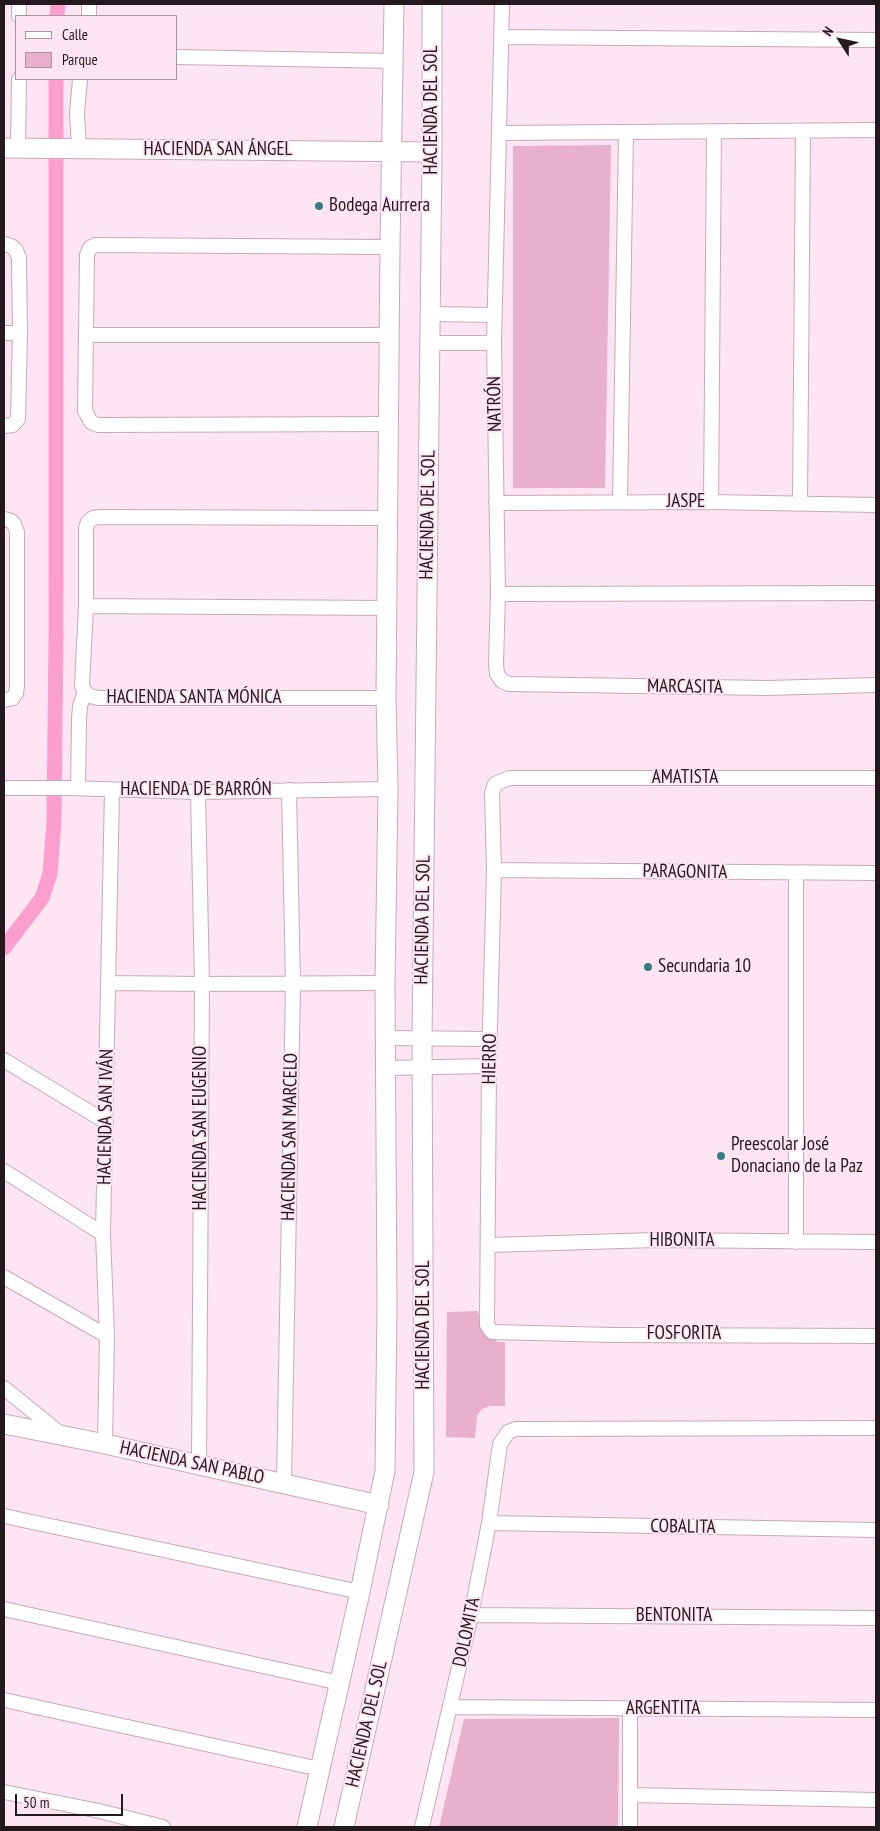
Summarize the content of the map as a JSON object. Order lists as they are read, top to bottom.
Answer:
{
  "streets": {
    "street": [
      "HACIENDA DEL SOL",
      "HACIENDA SAN ÁNGEL",
      "NATRÓN",
      "JASPE",
      "MARCASITA",
      "HACIENDA SANTA MÓNICA",
      "AMATISTA",
      "HACIENDA DE BARRÓN",
      "PARAGONITA",
      "HIERRO",
      "HACIENDA SAN IVÁN",
      "HACIENDA SAN EUGENIO",
      "HACIENDA SAN MARCELO",
      "HIBONITA",
      "FOSFORITA",
      "HACIENDA SAN PABLO",
      "COBALITA",
      "BENTONITA",
      "DOLOMITA",
      "ARGENTITA"
    ]
  },
  "crossings": [
    ["HACIENDA DEL SOL", "HACIENDA SAN ÁNGEL"],
    ["HACIENDA DEL SOL", "HACIENDA SANTA MÓNICA"],
    ["HACIENDA DEL SOL", "HACIENDA DE BARRÓN"],
    ["HACIENDA DEL SOL", "HACIENDA SAN PABLO"],
    ["NATRÓN", "JASPE"],
    ["NATRÓN", "MARCASITA"],
    ["AMATISTA", "HIERRO"],
    ["HACIENDA DE BARRÓN", "HACIENDA SAN IVÁN"],
    ["HACIENDA DE BARRÓN", "HACIENDA SAN EUGENIO"],
    ["HACIENDA DE BARRÓN", "HACIENDA SAN MARCELO"],
    ["PARAGONITA", "HIERRO"],
    ["HIERRO", "HIBONITA"],
    ["HIERRO", "FOSFORITA"],
    ["HACIENDA SAN IVÁN", "HACIENDA SAN PABLO"],
    ["HACIENDA SAN EUGENIO", "HACIENDA SAN PABLO"],
    ["HACIENDA SAN MARCELO", "HACIENDA SAN PABLO"],
    ["COBALITA", "DOLOMITA"],
    ["BENTONITA", "DOLOMITA"],
    ["DOLOMITA", "ARGENTITA"]
  ],
  "places": ["Bodega Aurrera", "Secundaria 10", "Preescolar José Donaciano de la Paz"],
  "legend": ["Calle", "Parque"],
  "scale_bar": "50 m",
  "north": "top left"
}
